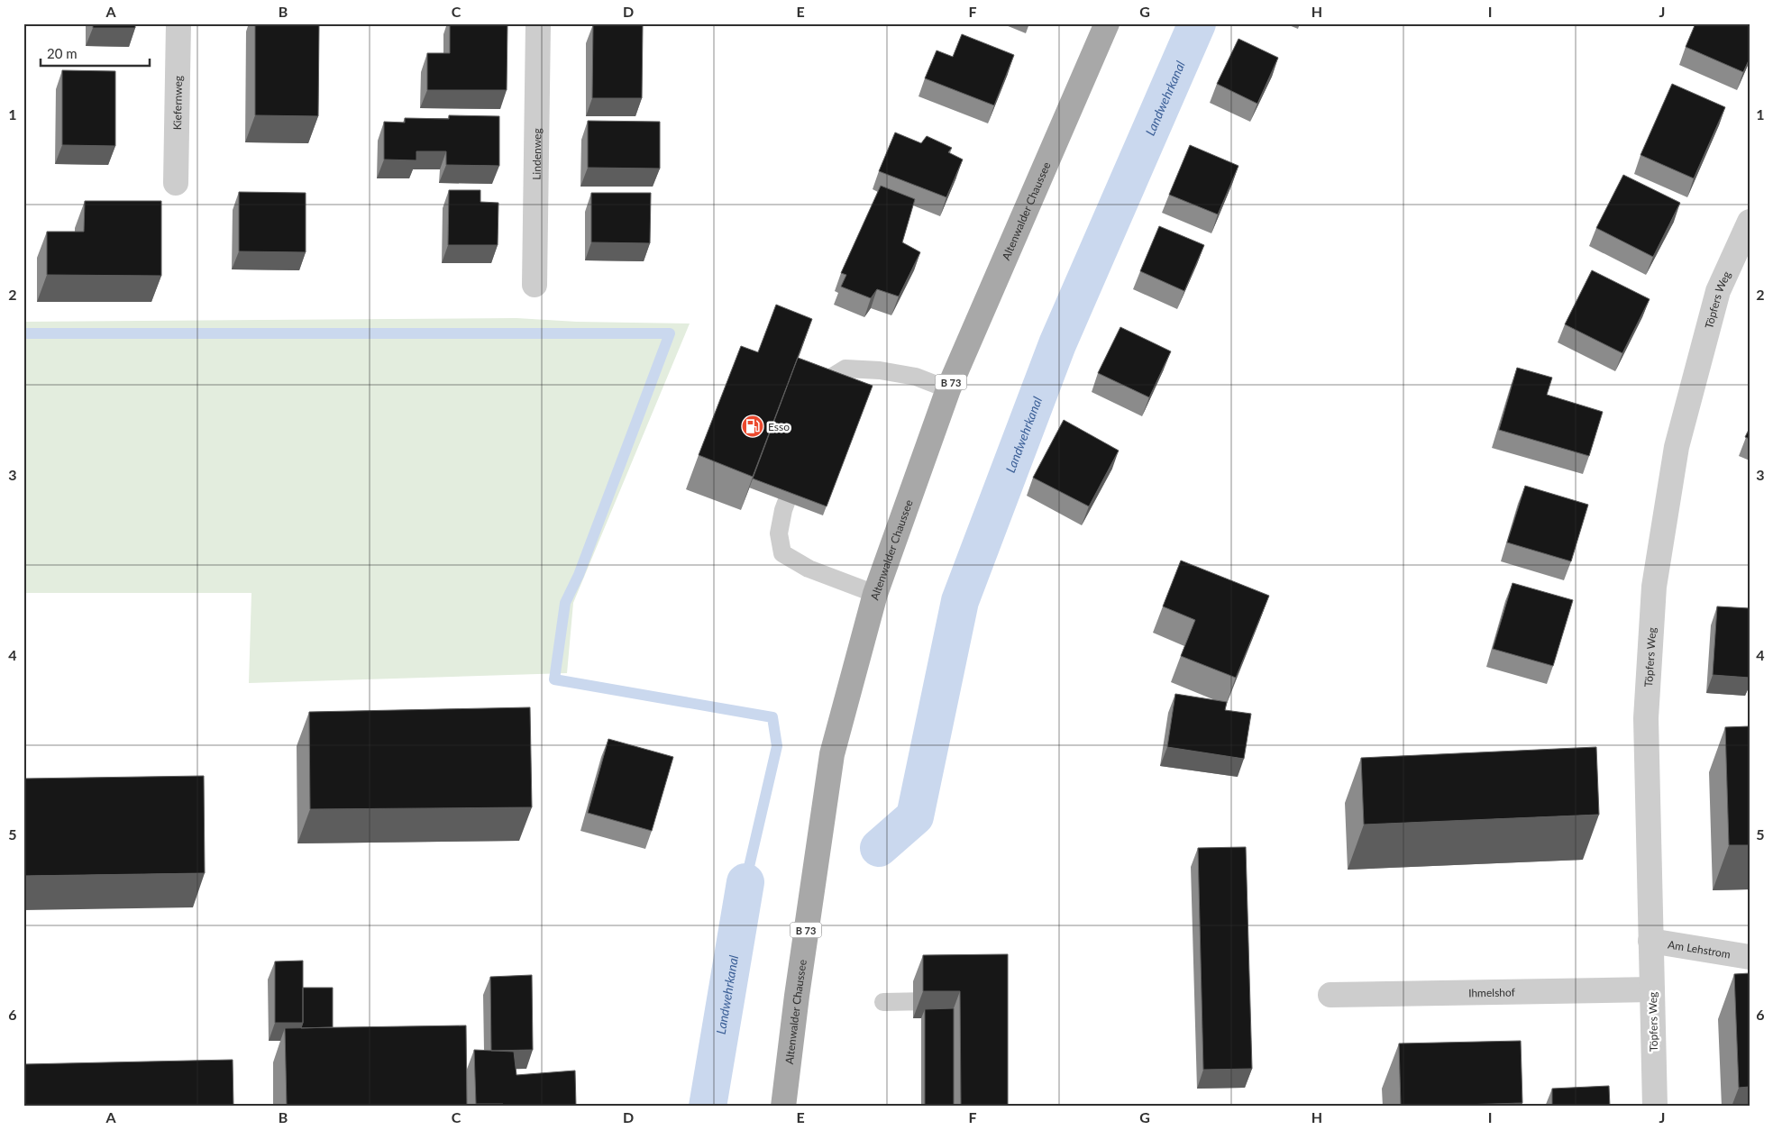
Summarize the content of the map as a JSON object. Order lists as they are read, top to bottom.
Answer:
{
  "streets": {
    "main road": ["Altenwalder Chaussee", "B 73"],
    "street": [
      "Kiefernweg",
      "Lindenweg",
      "Töpfers Weg",
      "Am Lehstrom",
      "Ihmelshof"
    ]
  },
  "crossings": [
    ["Töpfers Weg", "Am Lehstrom"],
    ["Töpfers Weg", "Ihmelshof"]
  ],
  "water": ["Landwehrkanal"],
  "places": {
    "fuel station": ["Esso"]
  },
  "scale_bar": "20 m",
  "grid": {
    "columns": [
      "A",
      "B",
      "C",
      "D",
      "E",
      "F",
      "G",
      "H",
      "I",
      "J"
    ],
    "rows": [
      "1",
      "2",
      "3",
      "4",
      "5",
      "6"
    ]
  }
}
